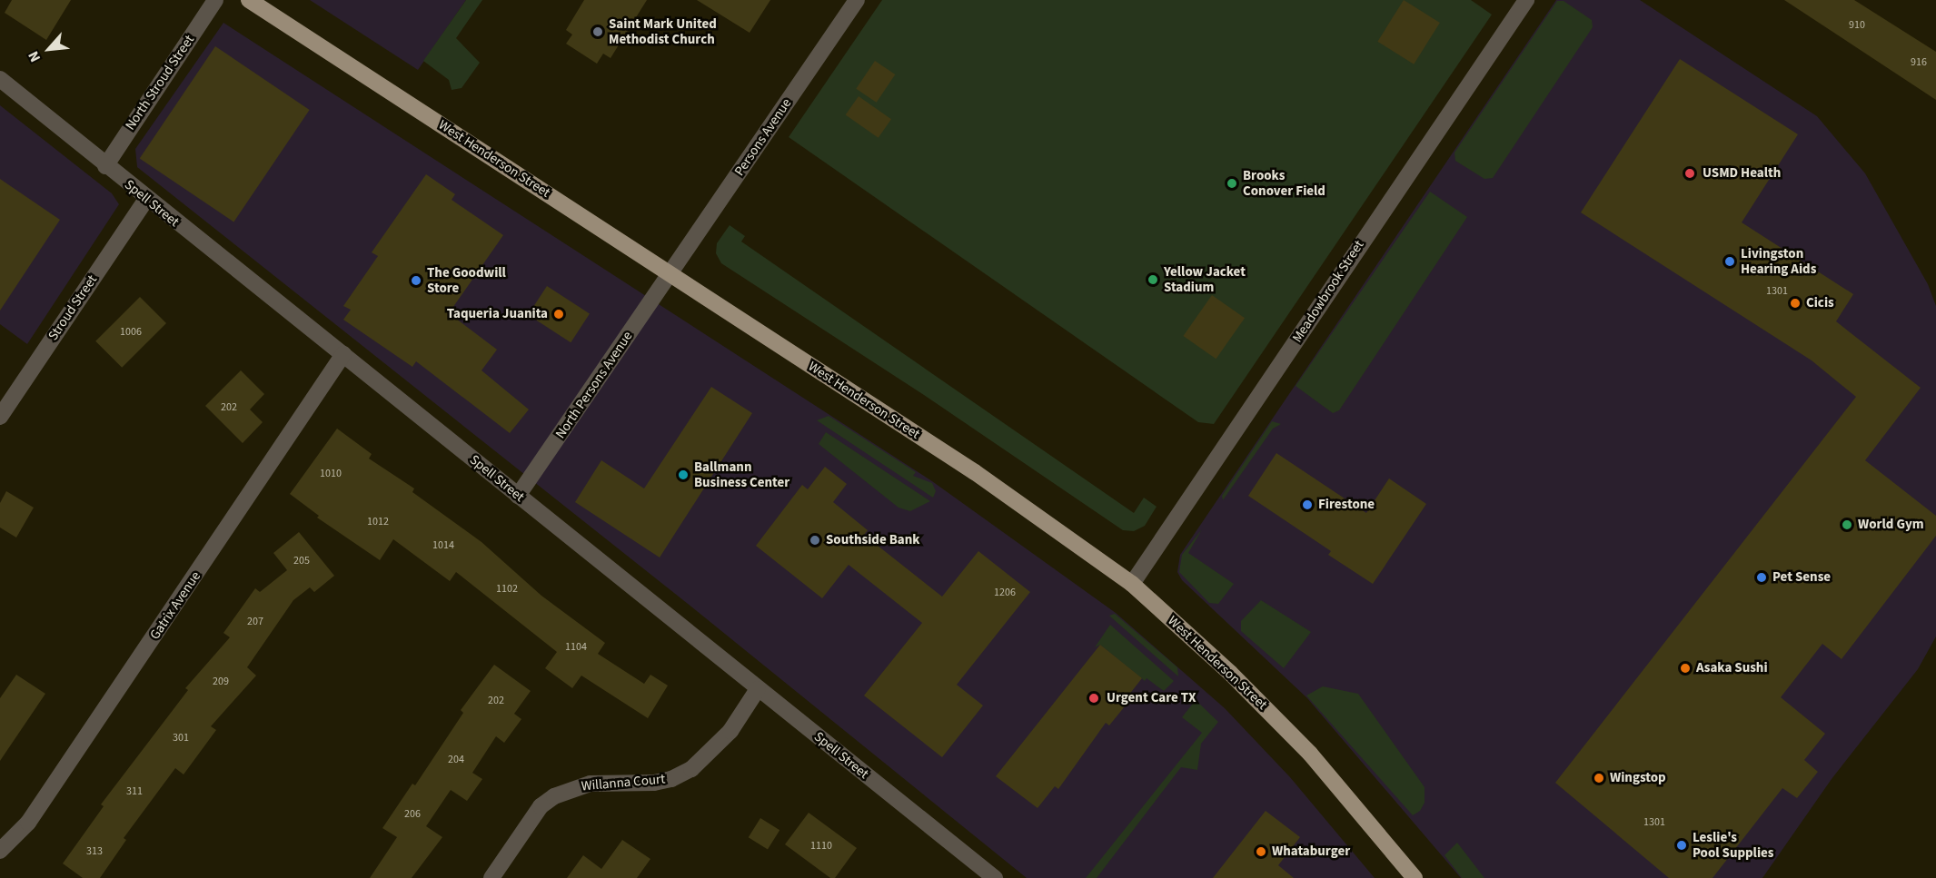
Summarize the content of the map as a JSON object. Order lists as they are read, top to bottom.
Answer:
{
  "streets": {
    "main road": ["West Henderson Street"],
    "street": [
      "North Stroud Street",
      "Persons Avenue",
      "Spell Street",
      "Meadowbrook Street",
      "Stroud Street",
      "North Persons Avenue",
      "Gatrix Avenue",
      "Willanna Court"
    ]
  },
  "crossings": [
    ["North Stroud Street", "Spell Street"],
    ["Persons Avenue", "West Henderson Street"],
    ["Persons Avenue", "North Persons Avenue"],
    ["West Henderson Street", "Meadowbrook Street"],
    ["West Henderson Street", "North Persons Avenue"],
    ["Spell Street", "Stroud Street"],
    ["Spell Street", "North Persons Avenue"],
    ["Spell Street", "Gatrix Avenue"],
    ["Spell Street", "Willanna Court"]
  ],
  "places": [
    "Saint Mark United Methodist Church",
    "USMD Health",
    "Brooks Conover Field",
    "Livingston Hearing Aids",
    "Yellow Jacket Stadium",
    "The Goodwill Store",
    "Cicis",
    "Taqueria Juanita",
    "Ballmann Business Center",
    "Firestone",
    "World Gym",
    "Southside Bank",
    "Pet Sense",
    "Asaka Sushi",
    "Urgent Care TX",
    "Wingstop",
    "Leslie's Pool Supplies",
    "Whataburger"
  ],
  "house_numbers": [
    "910",
    "916",
    "1301",
    "1006",
    "202",
    "1010",
    "1012",
    "1014",
    "205",
    "1102",
    "1206",
    "207",
    "1104",
    "209",
    "202",
    "301",
    "204",
    "311",
    "206",
    "1301",
    "1110",
    "313"
  ],
  "north": "bottom left"
}
